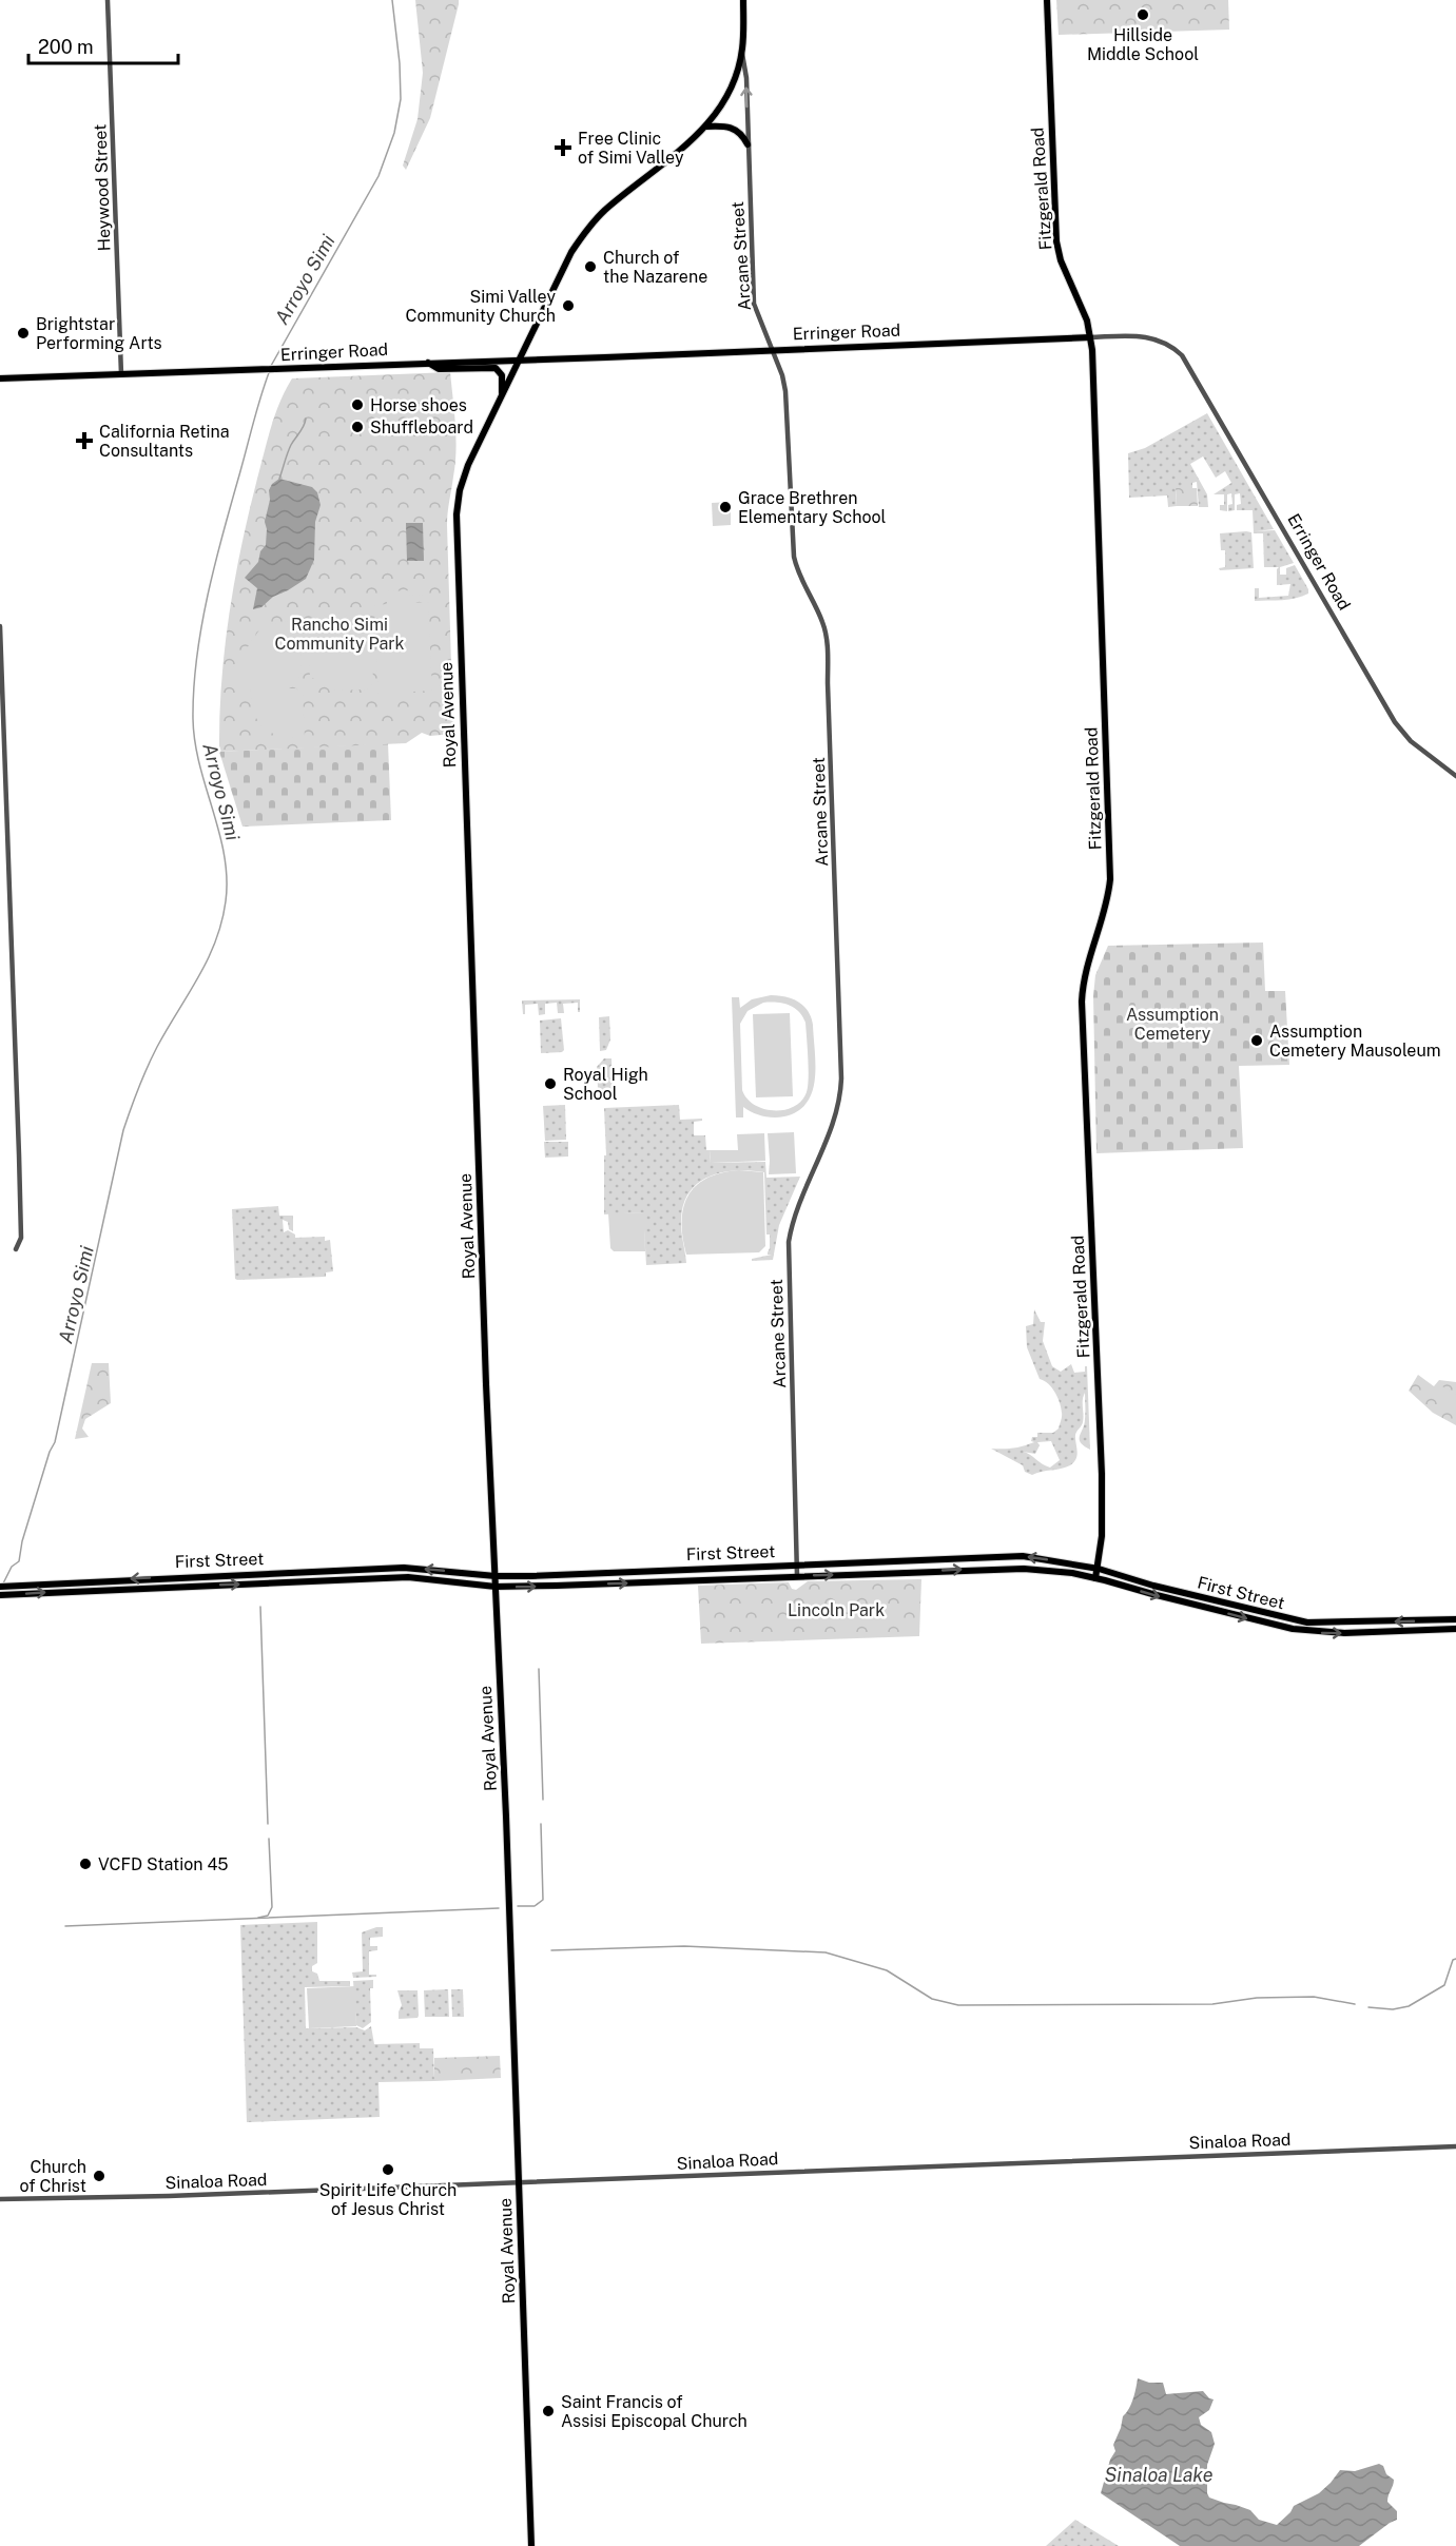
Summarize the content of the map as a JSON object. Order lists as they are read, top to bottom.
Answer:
{
  "streets": {
    "main road": [
      "Fitzgerald Road",
      "Erringer Road",
      "Royal Avenue",
      "First Street"
    ],
    "street": ["Heywood Street", "Arcane Street", "Sinaloa Road"]
  },
  "crossings": [
    ["Heywood Street", "Erringer Road"],
    ["Fitzgerald Road", "Erringer Road"],
    ["Fitzgerald Road", "First Street"],
    ["Arcane Street", "Erringer Road"],
    ["Arcane Street", "Royal Avenue"],
    ["Arcane Street", "First Street"],
    ["Erringer Road", "Royal Avenue"],
    ["Royal Avenue", "First Street"],
    ["Royal Avenue", "Sinaloa Road"]
  ],
  "water": ["Arroyo Simi", "Sinaloa Lake"],
  "parks": ["Rancho Simi Community Park", "Assumption Cemetery", "Lincoln Park"],
  "places": {
    "other": [
      "Hillside Middle School",
      "Church of the Nazarene",
      "Simi Valley Community Church",
      "Brightstar Performing Arts",
      "Horse shoes",
      "Shuffleboard",
      "Grace Brethren Elementary School",
      "Assumption Cemetery Mausoleum",
      "Royal High School",
      "VCFD Station 45",
      "Spirit Life Church of Jesus Christ",
      "Church of Christ",
      "Saint Francis of Assisi Episcopal Church"
    ],
    "health": ["Free Clinic of Simi Valley", "California Retina Consultants"]
  },
  "scale_bar": "200 m"
}
